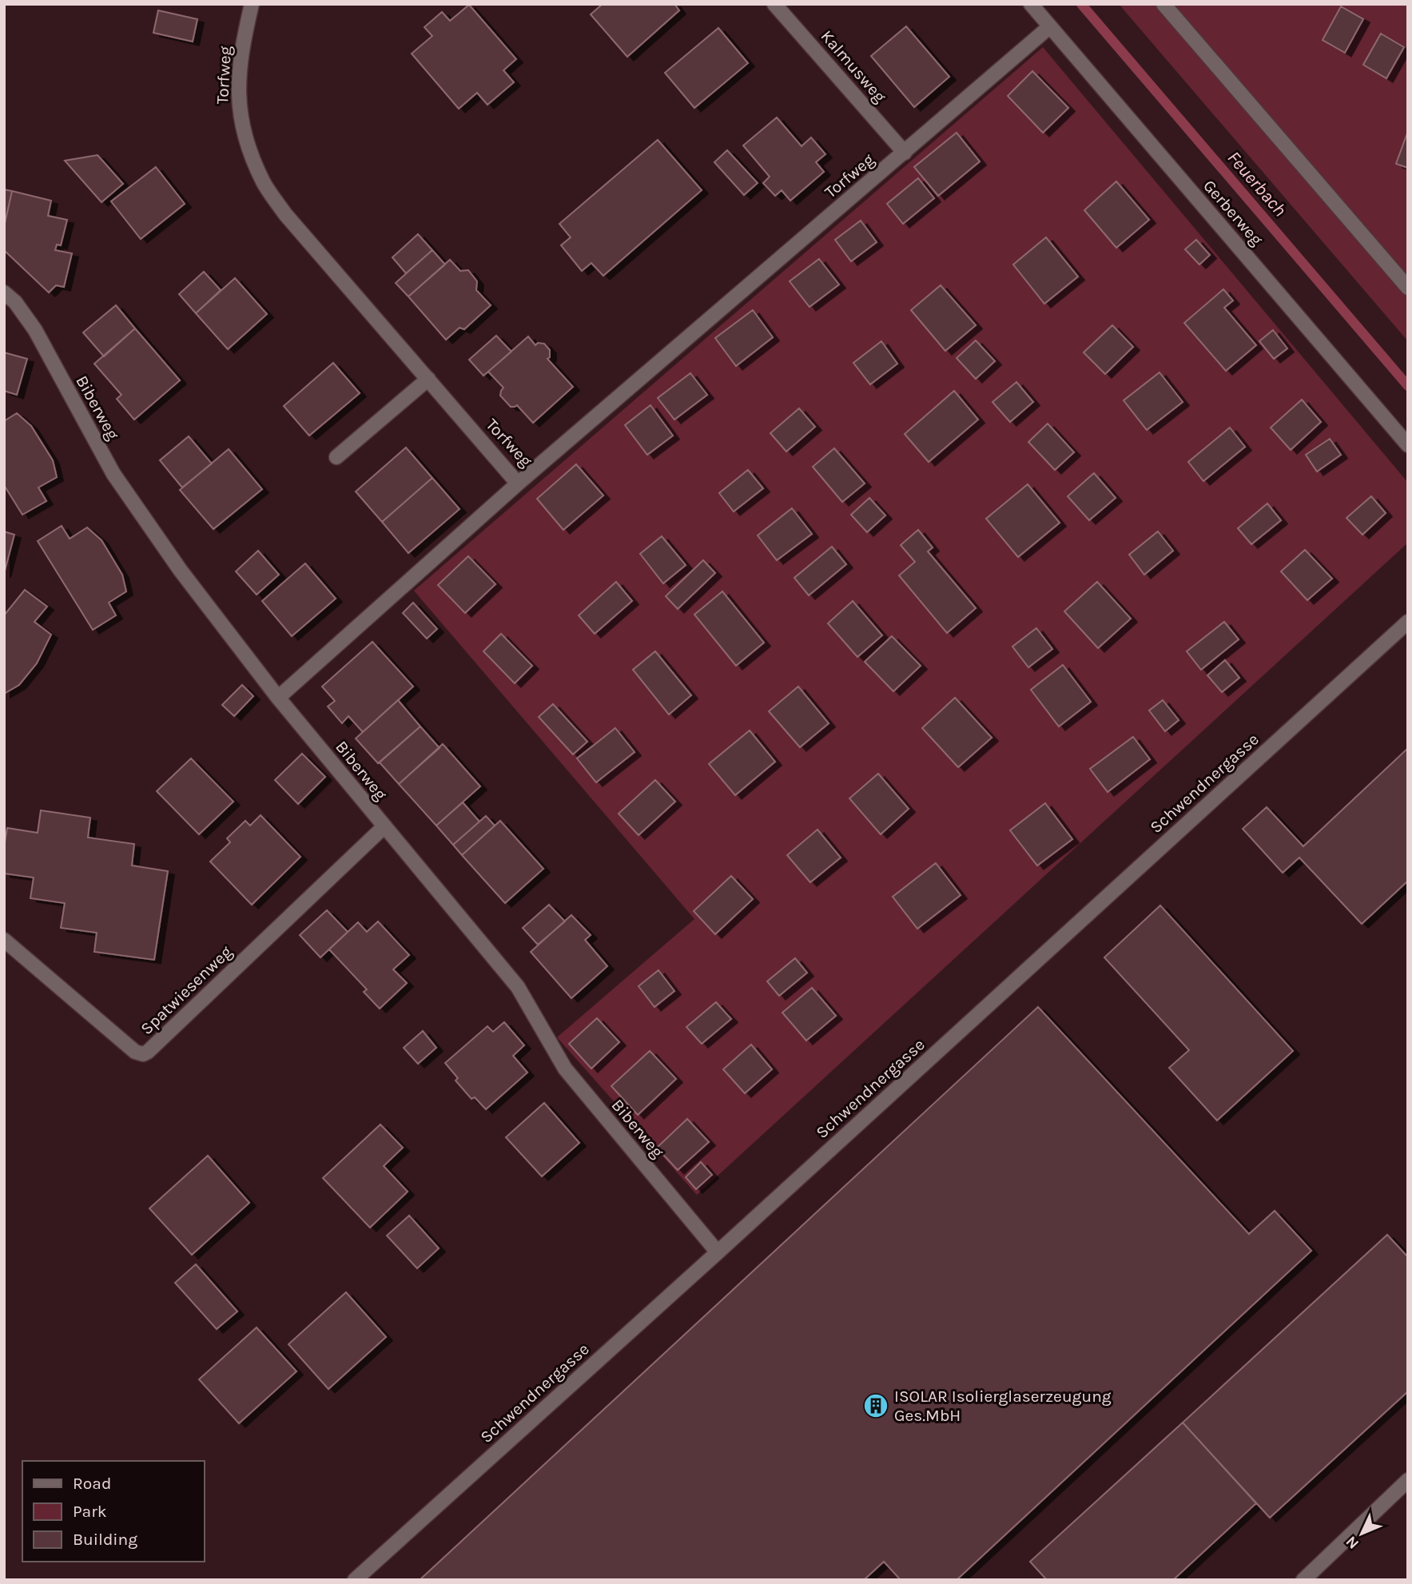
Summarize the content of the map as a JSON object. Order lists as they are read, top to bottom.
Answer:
{
  "streets": {
    "street": [
      "Kalmusweg",
      "Torfweg",
      "Gerberweg",
      "Biberweg",
      "Schwendnergasse",
      "Spatwiesenweg"
    ]
  },
  "crossings": [
    ["Kalmusweg", "Torfweg"],
    ["Torfweg", "Gerberweg"],
    ["Biberweg", "Schwendnergasse"],
    ["Biberweg", "Spatwiesenweg"]
  ],
  "water": ["Feuerbach"],
  "places": {
    "building": ["ISOLAR Isolierglaserzeugung Ges.MbH"]
  },
  "legend": ["Road", "Park", "Building"],
  "north": "bottom left"
}
